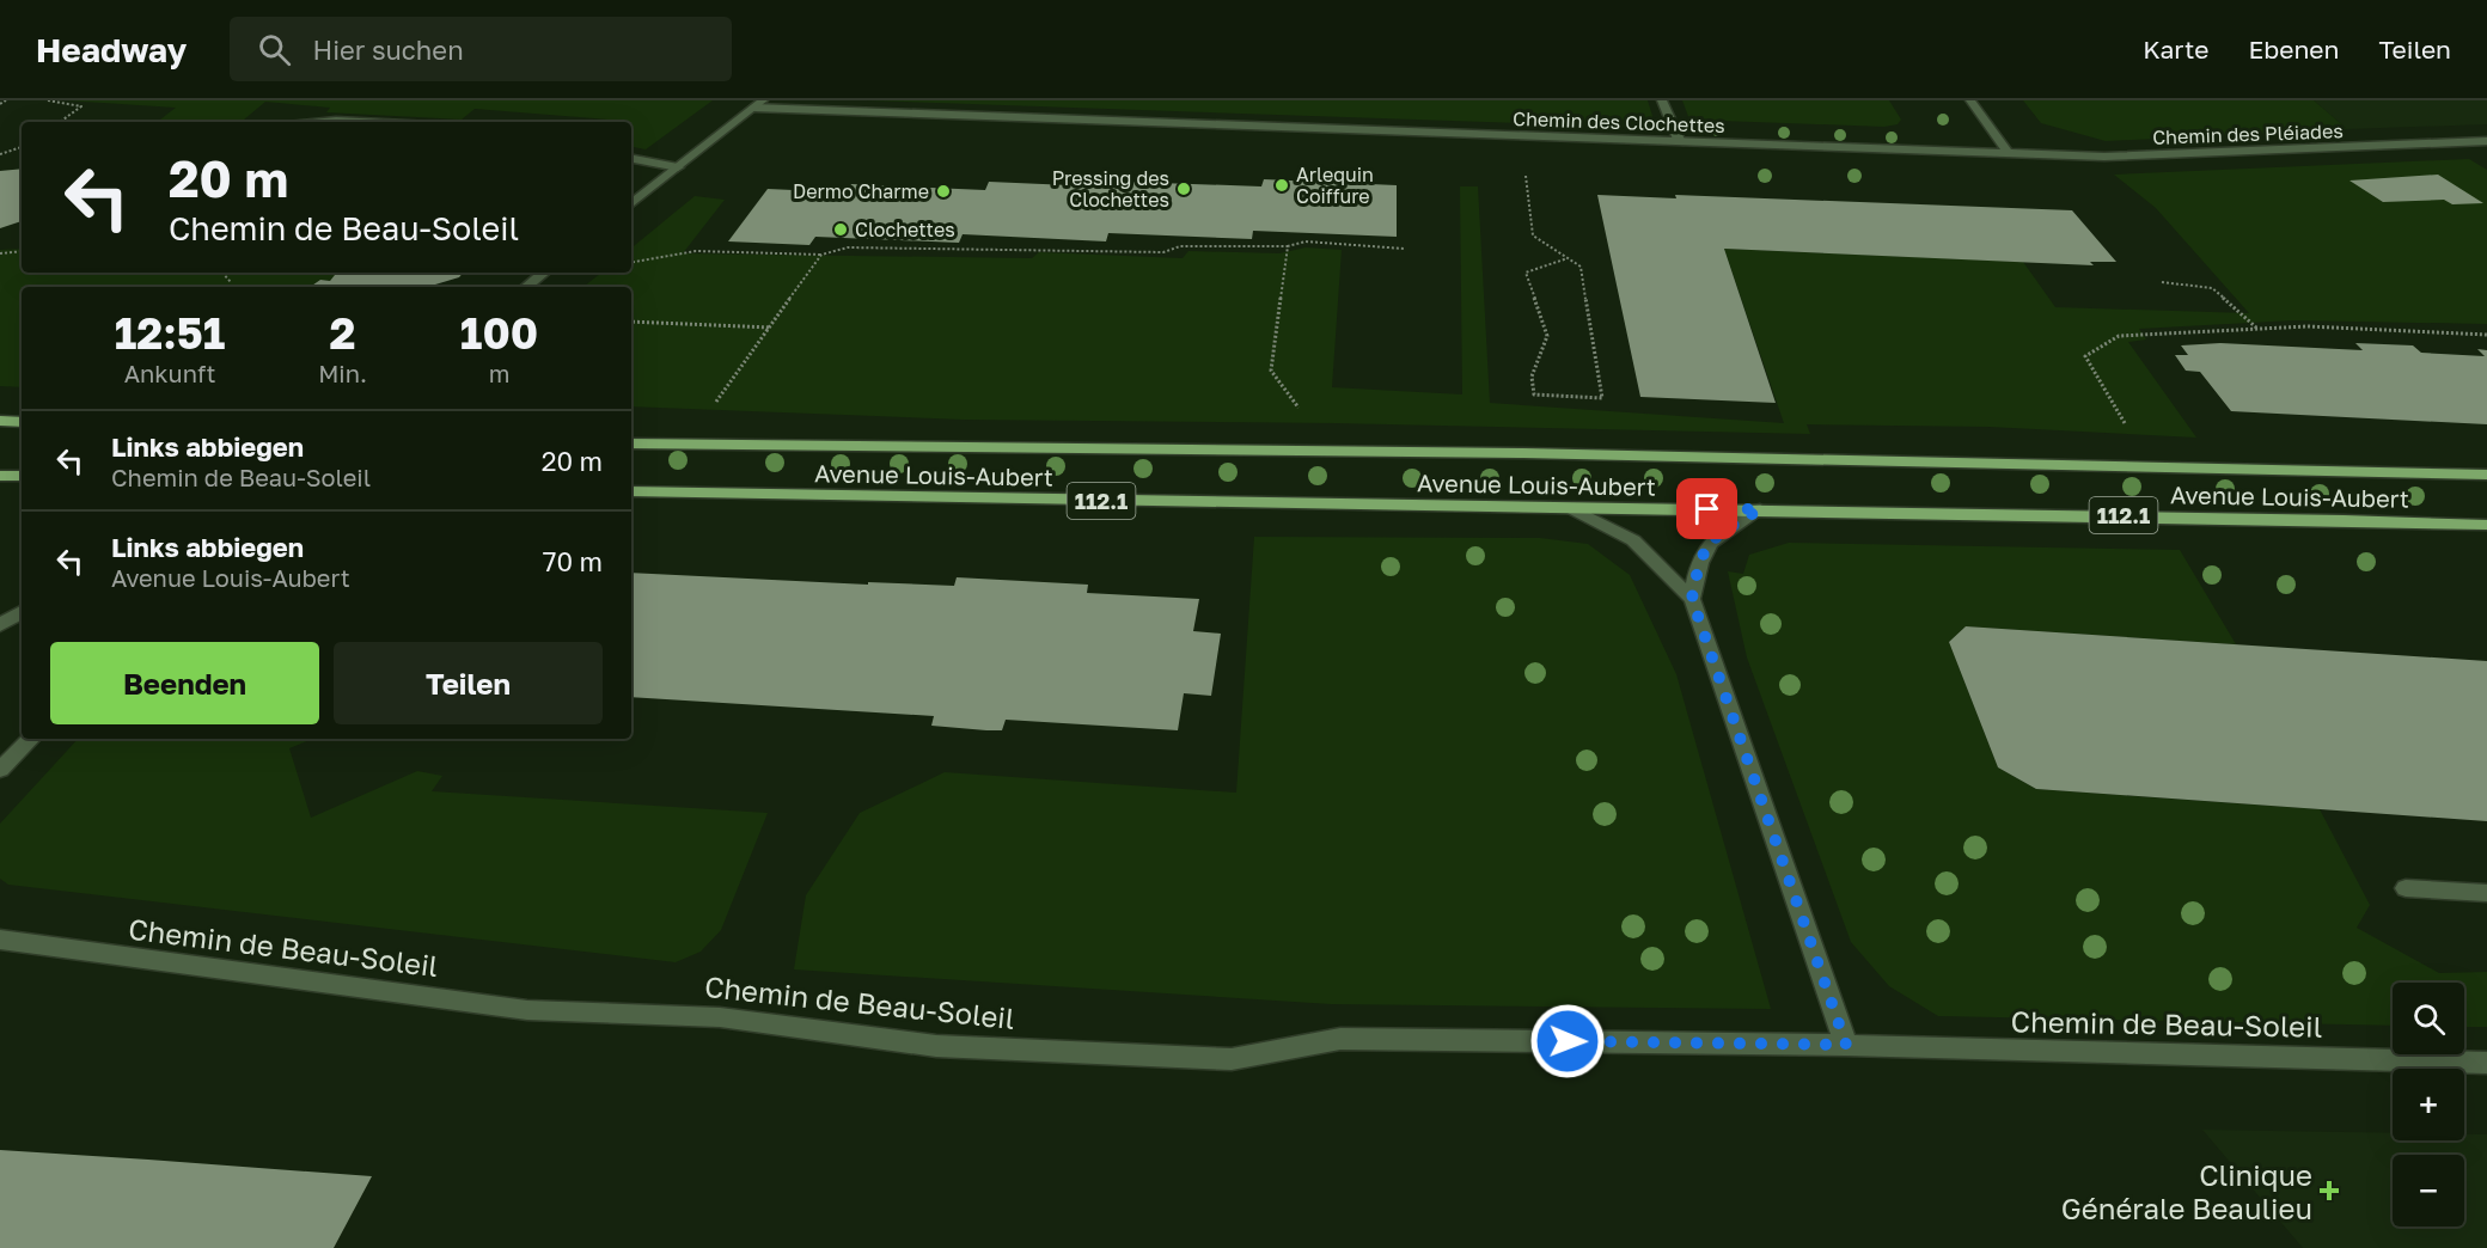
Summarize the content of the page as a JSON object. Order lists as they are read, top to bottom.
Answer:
{
  "streets": {
    "main road": ["Avenue Louis-Aubert", "112.1"],
    "street": ["Chemin des Clochettes", "Chemin des Pléiades", "Chemin de Beau-Soleil"]
  },
  "crossings": [
    ["Chemin des Clochettes", "Chemin des Pléiades"]
  ],
  "places": {
    "other": [
      "Arlequin Coiffure",
      "Pressing des Clochettes",
      "Dermo Charme",
      "Clochettes"
    ],
    "health": ["Clinique Générale Beaulieu"]
  },
  "page": {
    "header": "Headway",
    "search": "Hier suchen",
    "nav": ["Karte", "Ebenen", "Teilen"],
    "turn": ["20 m", "Chemin de Beau-Soleil"],
    "eta": [
      "12:51",
      "Ankunft",
      "2",
      "Min.",
      "100",
      "m"
    ],
    "list": [
      {
        "name": "Links abbiegen",
        "note": "Chemin de Beau-Soleil",
        "value": "20 m"
      },
      {
        "name": "Links abbiegen",
        "note": "Avenue Louis-Aubert",
        "value": "70 m"
      }
    ],
    "buttons": ["Beenden", "Teilen"],
    "map_buttons": ["+", "−"]
  }
}
